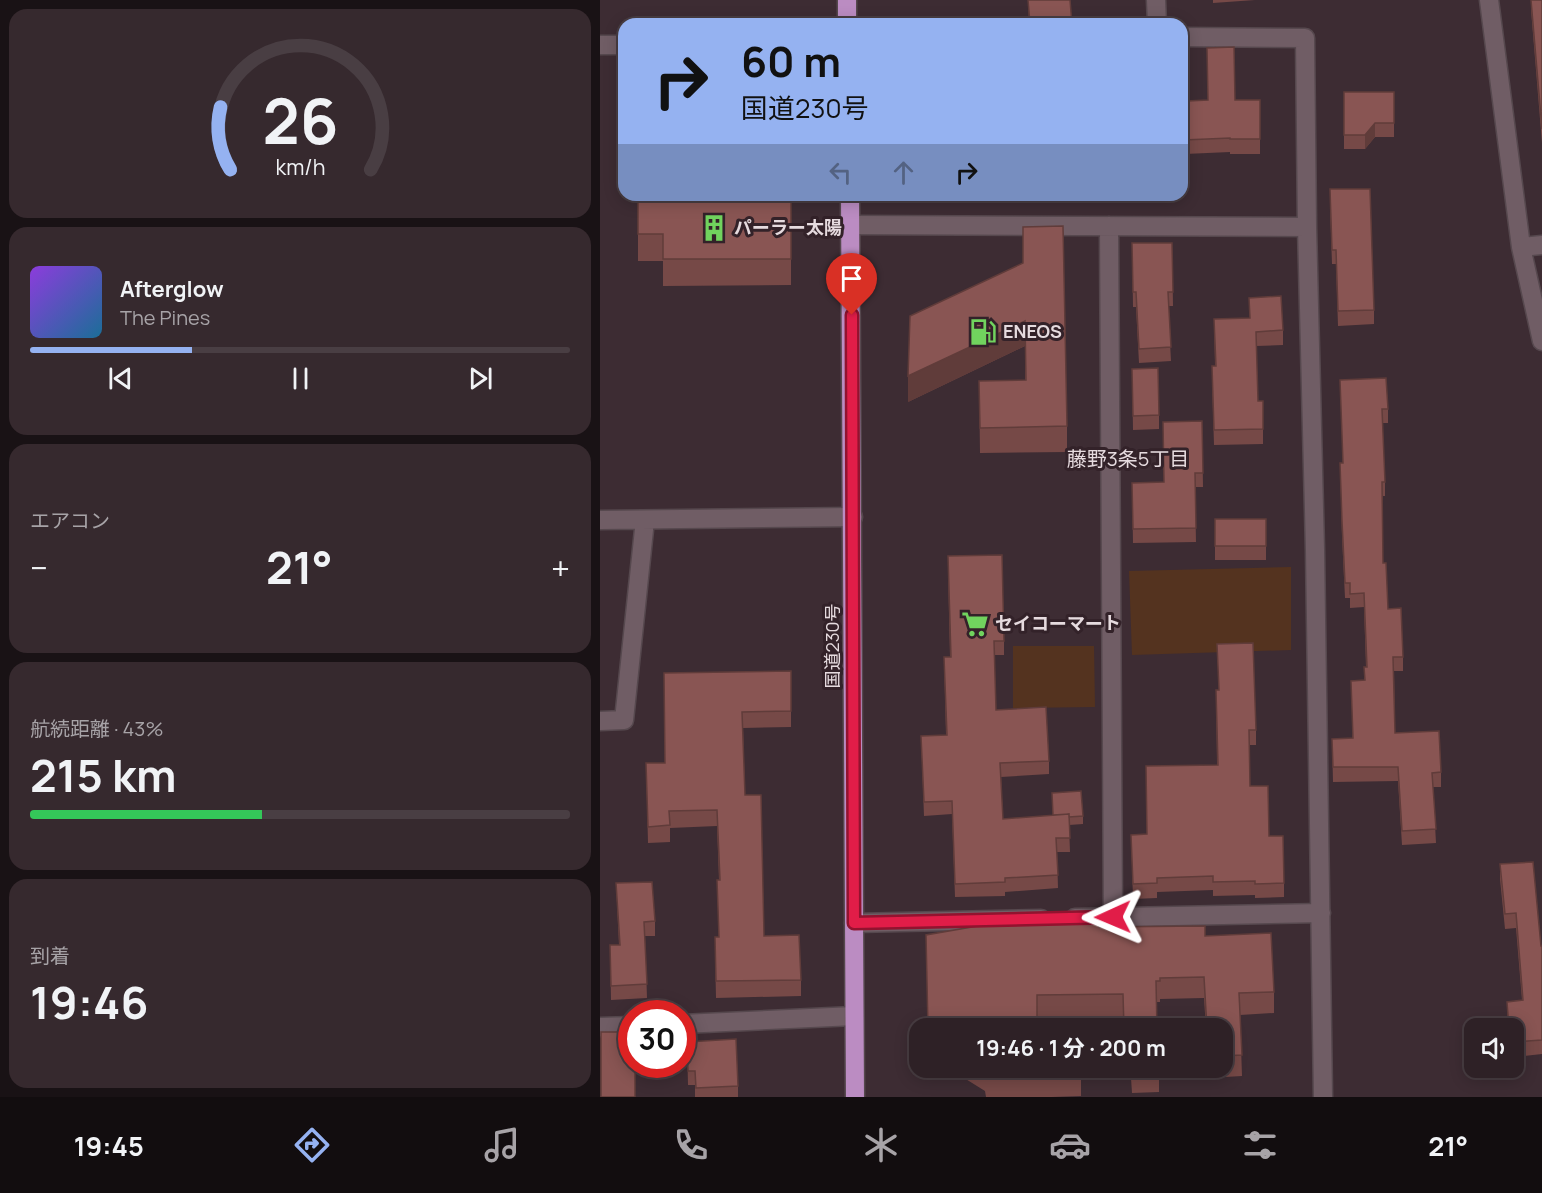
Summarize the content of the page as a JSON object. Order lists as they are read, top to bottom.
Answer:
{
  "streets": {
    "highway": ["国道230号"]
  },
  "districts": ["藤野3条5丁目"],
  "places": {
    "building": ["パーラー太陽"],
    "fuel station": ["ENEOS"],
    "supermarket": ["セイコーマート"]
  },
  "page": {
    "turn": ["60 m", "国道230号"],
    "song": ["Afterglow", "The Pines"],
    "tile": [
      "エアコン",
      ["航続距離 · 43%", "215 km"],
      ["到着", "19:46"]
    ],
    "heat": ["−", "21°", "+"],
    "limit": "30",
    "trip": "19:46 · 1 分 · 200 m",
    "tabs": ["19:45", "21°"],
    "gauge": ["26", "km/h"]
  }
}
